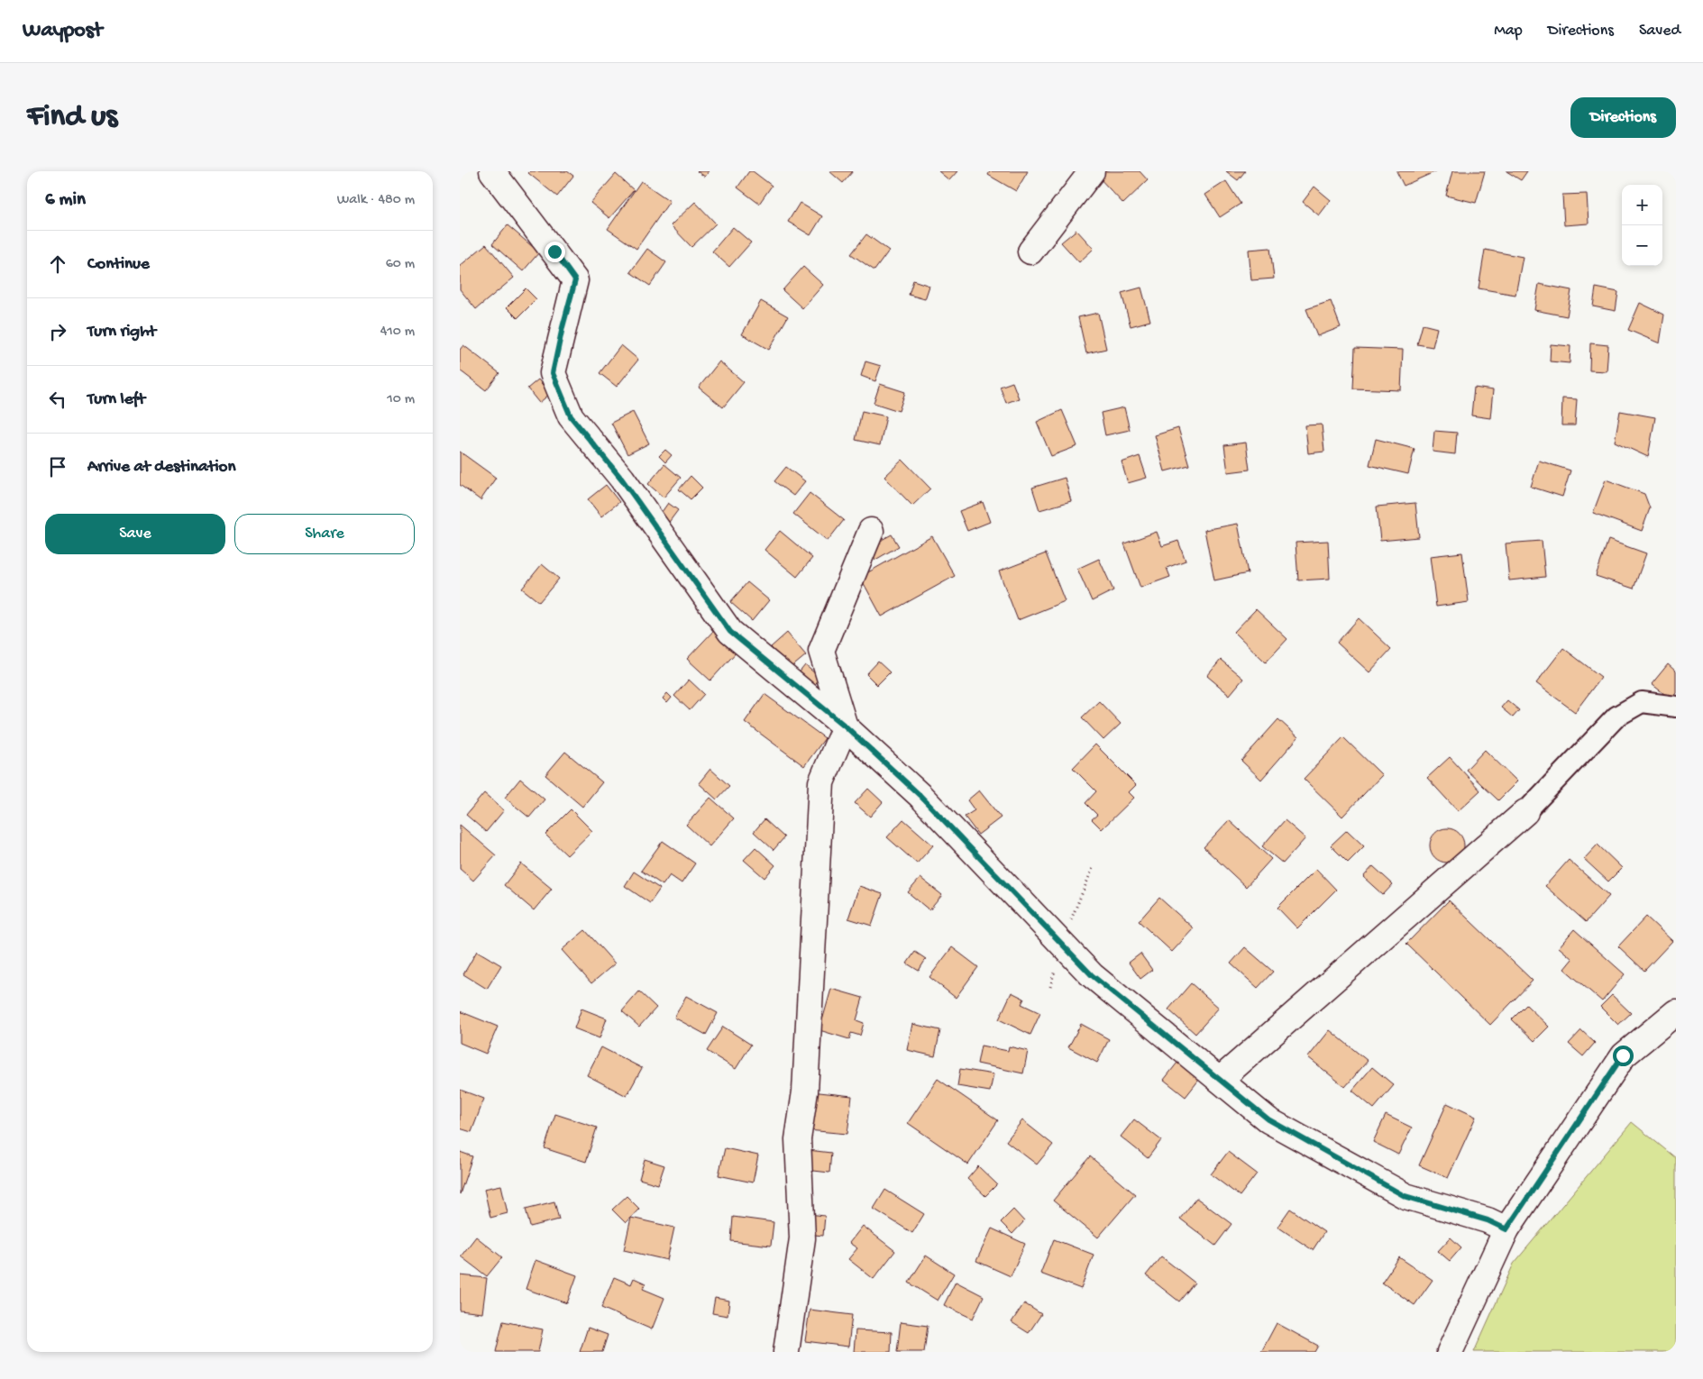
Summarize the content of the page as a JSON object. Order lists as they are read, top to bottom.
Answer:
{
  "page": {
    "header": "Waypost",
    "nav": ["Map", "Directions", "Saved"],
    "buttons": [
      "Directions",
      ["Save", "Share"]
    ],
    "title": "Find us",
    "heading": ["6 min", "Walk · 480 m"],
    "map_buttons": ["+", "−"],
    "list": [
      ["Continue", "60 m"],
      ["Turn right", "410 m"],
      ["Turn left", "10 m"],
      "Arrive at destination"
    ]
  }
}
